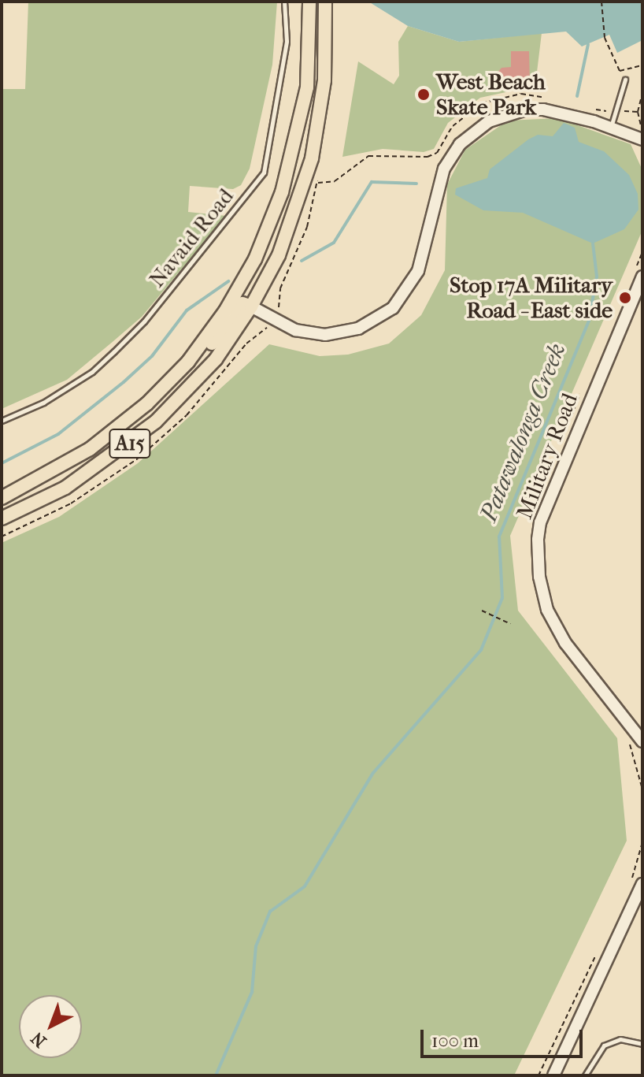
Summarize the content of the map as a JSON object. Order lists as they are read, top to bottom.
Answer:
{
  "streets": {
    "main road": ["A15"],
    "street": ["Military Road"],
    "lane": ["Navaid Road"]
  },
  "water": ["Patawalonga Creek"],
  "places": ["West Beach Skate Park", "Stop 17A Military Road - East side"],
  "scale_bar": "100 m",
  "north": "bottom left"
}
